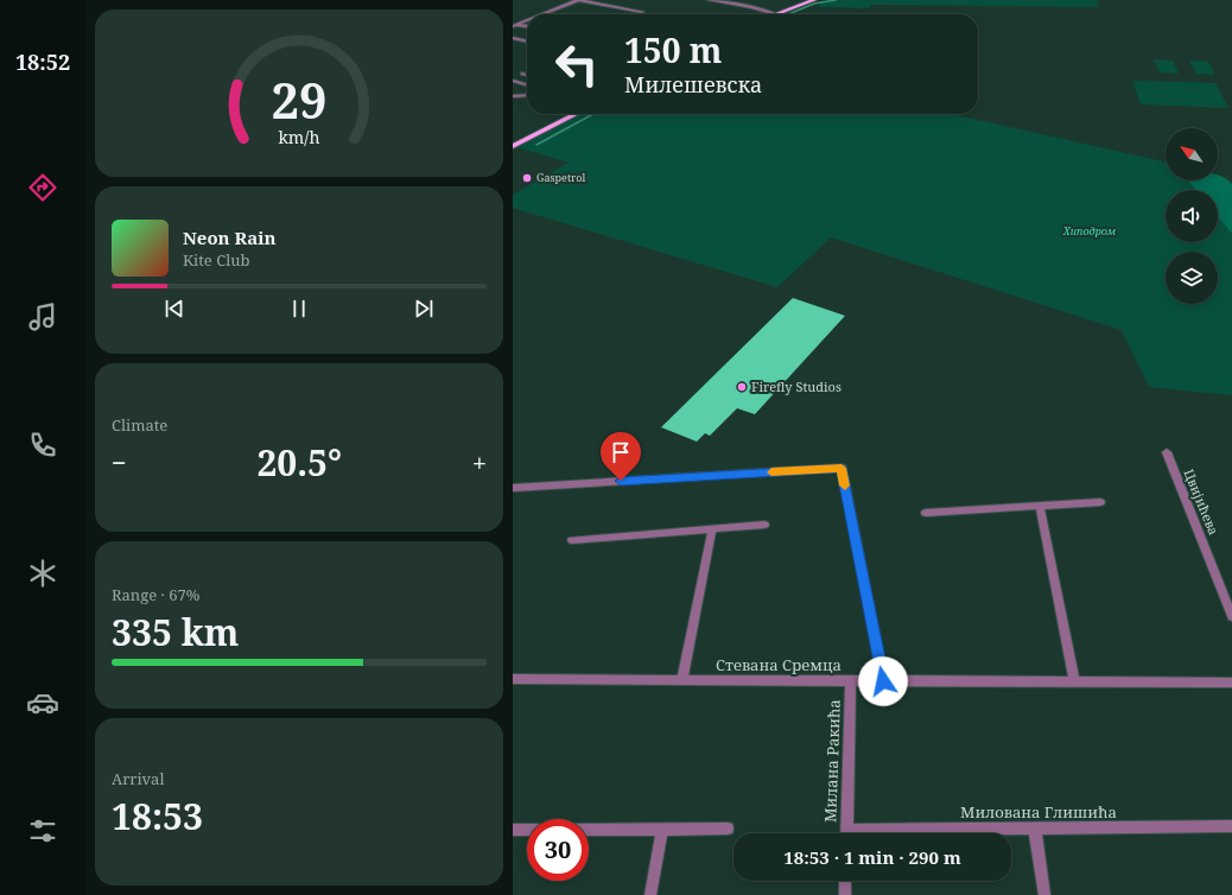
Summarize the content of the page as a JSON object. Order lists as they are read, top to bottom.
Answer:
{
  "streets": {
    "street": [
      "Цвијићева",
      "Стевана Сремца",
      "Милана Ракића",
      "Милована Глишића"
    ]
  },
  "crossings": [
    ["Стевана Сремца", "Милана Ракића"]
  ],
  "parks": ["Хиподром"],
  "places": ["Gaspetrol", "Firefly Studios"],
  "north": "top left",
  "page": {
    "tabs": "18:52",
    "turn": ["150 m", "Милешевска"],
    "song": ["Neon Rain", "Kite Club"],
    "tile": [
      "Climate",
      ["Range · 67%", "335 km"],
      ["Arrival", "18:53"]
    ],
    "heat": ["−", "20.5°", "+"],
    "limit": "30",
    "trip": "18:53 · 1 min · 290 m",
    "gauge": ["29", "km/h"]
  }
}
